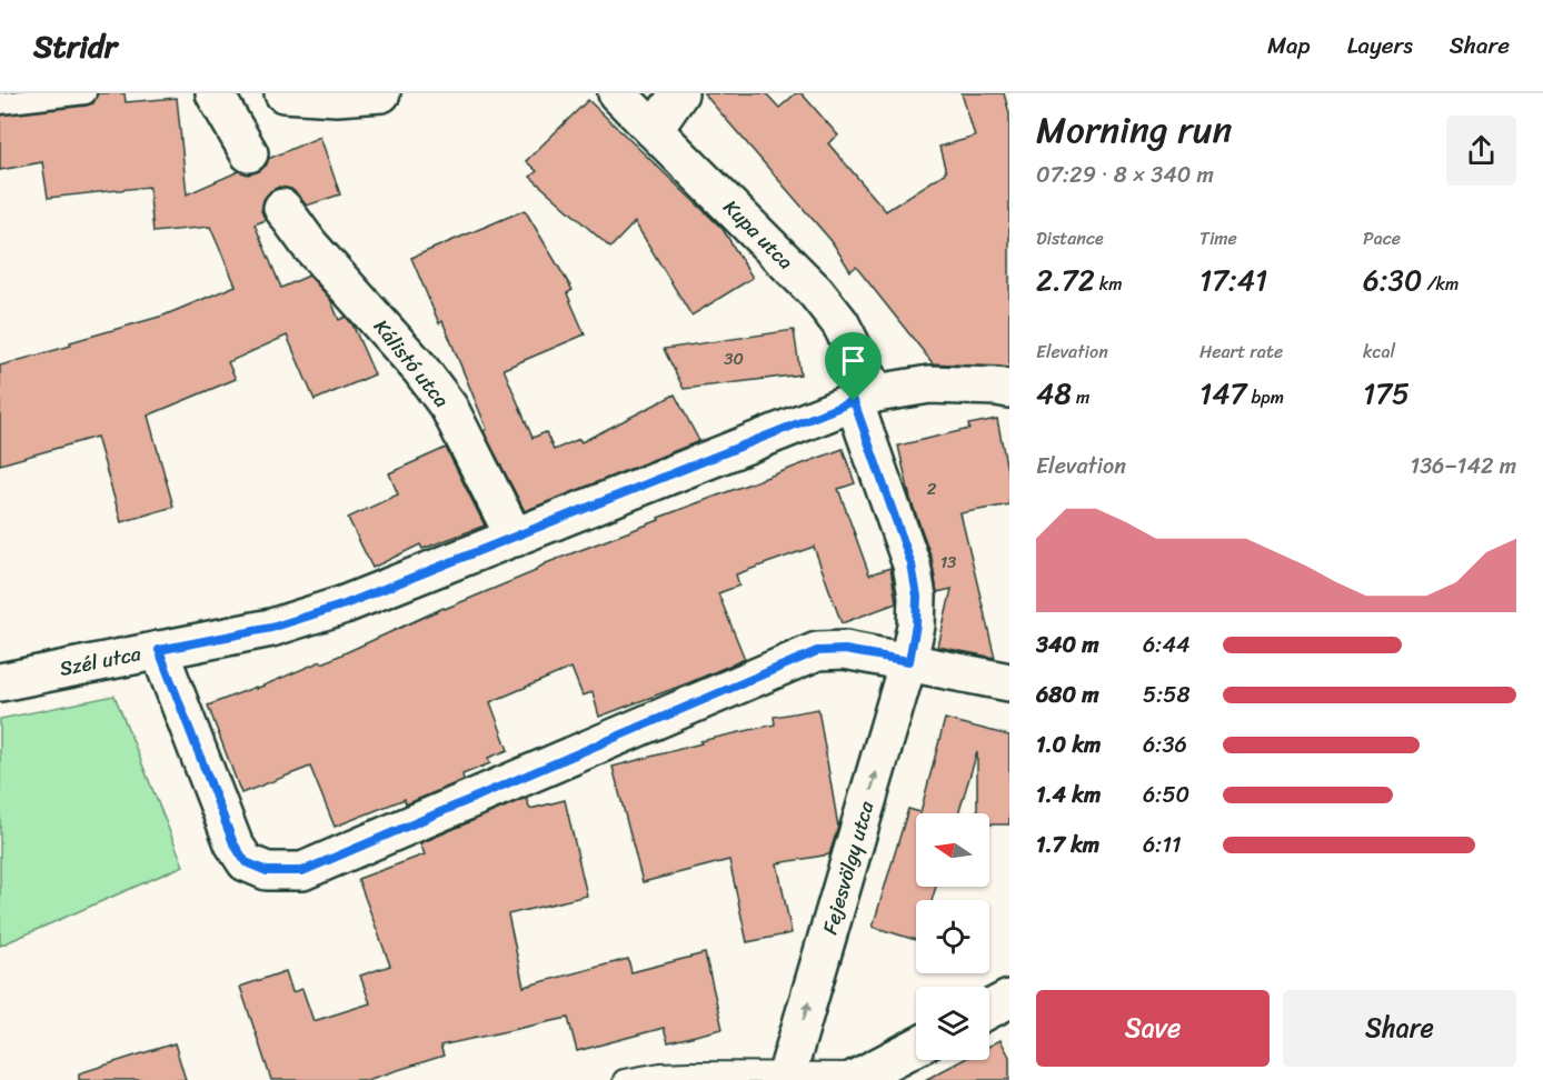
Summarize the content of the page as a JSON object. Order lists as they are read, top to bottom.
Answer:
{
  "streets": {
    "street": [
      "Kupa utca",
      "Kálistó utca",
      "Szél utca",
      "Fejesvölgy utca"
    ]
  },
  "crossings": [
    ["Kupa utca", "Szél utca"],
    ["Kupa utca", "Fejesvölgy utca"],
    ["Kálistó utca", "Szél utca"],
    ["Szél utca", "Fejesvölgy utca"]
  ],
  "one_way": ["Fejesvölgy utca"],
  "house_numbers": ["30", "2", "13"],
  "north": "left",
  "page": {
    "header": "Stridr",
    "nav": ["Map", "Layers", "Share"],
    "heading": ["Morning run", "07:29 · 8 × 340 m"],
    "stats": [
      ["Distance", "2.72 km"],
      ["Time", "17:41"],
      ["Pace", "6:30 /km"],
      ["Elevation", "48 m"],
      ["Heart rate", "147 bpm"],
      ["kcal", "175"]
    ],
    "chart": ["Elevation", "136–142 m"],
    "list": [
      {
        "name": "340 m",
        "note": "6:44"
      },
      {
        "name": "680 m",
        "note": "5:58"
      },
      {
        "name": "1.0 km",
        "note": "6:36"
      },
      {
        "name": "1.4 km",
        "note": "6:50"
      },
      {
        "name": "1.7 km",
        "note": "6:11"
      }
    ],
    "buttons": ["Save", "Share"]
  }
}
